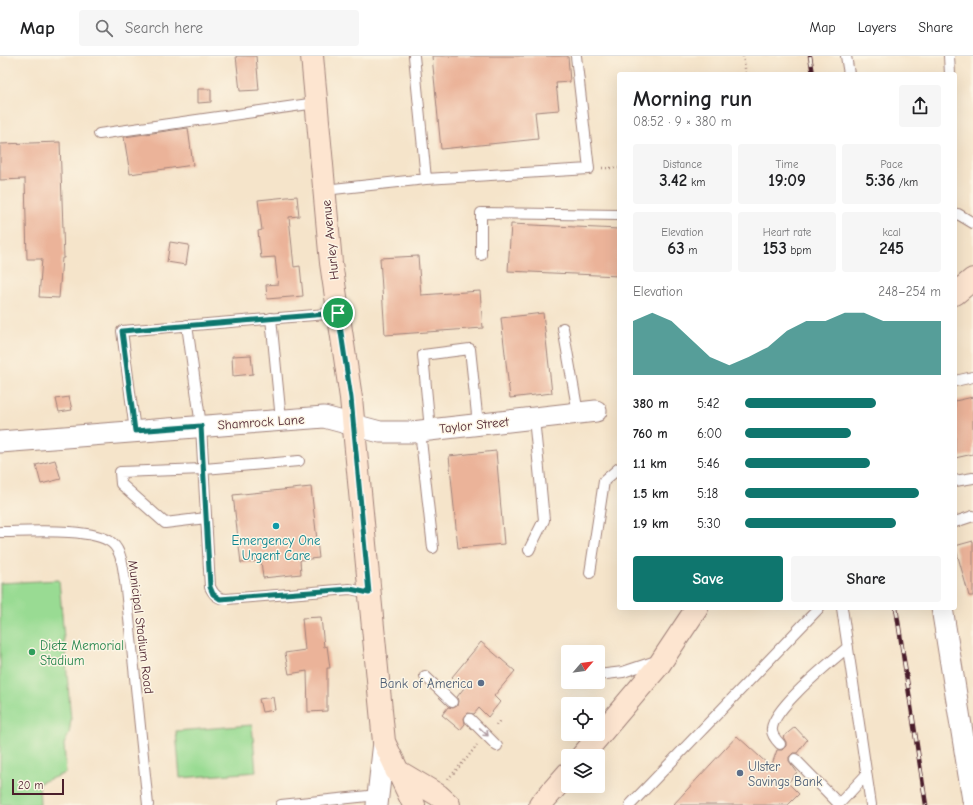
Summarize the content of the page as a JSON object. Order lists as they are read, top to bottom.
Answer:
{
  "streets": {
    "street": ["Hurley Avenue", "Shamrock Lane", "Taylor Street"],
    "lane": ["Municipal Stadium Road"]
  },
  "crossings": [
    ["Hurley Avenue", "Shamrock Lane"],
    ["Hurley Avenue", "Taylor Street"],
    ["Shamrock Lane", "Taylor Street"]
  ],
  "places": [
    "Emergency One Urgent Care",
    "Dietz Memorial Stadium",
    "Bank of America",
    "Ulster Savings Bank"
  ],
  "scale_bar": "20 m",
  "north": "top right",
  "page": {
    "header": "Map",
    "search": "Search here",
    "nav": ["Map", "Layers", "Share"],
    "heading": ["Morning run", "08:52 · 9 × 380 m"],
    "stats": [
      ["Distance", "3.42 km"],
      ["Time", "19:09"],
      ["Pace", "5:36 /km"],
      ["Elevation", "63 m"],
      ["Heart rate", "153 bpm"],
      ["kcal", "245"]
    ],
    "chart": ["Elevation", "248–254 m"],
    "list": [
      {
        "name": "380 m",
        "note": "5:42"
      },
      {
        "name": "760 m",
        "note": "6:00"
      },
      {
        "name": "1.1 km",
        "note": "5:46"
      },
      {
        "name": "1.5 km",
        "note": "5:18"
      },
      {
        "name": "1.9 km",
        "note": "5:30"
      }
    ],
    "buttons": ["Save", "Share"],
    "scale": "20 m"
  }
}
